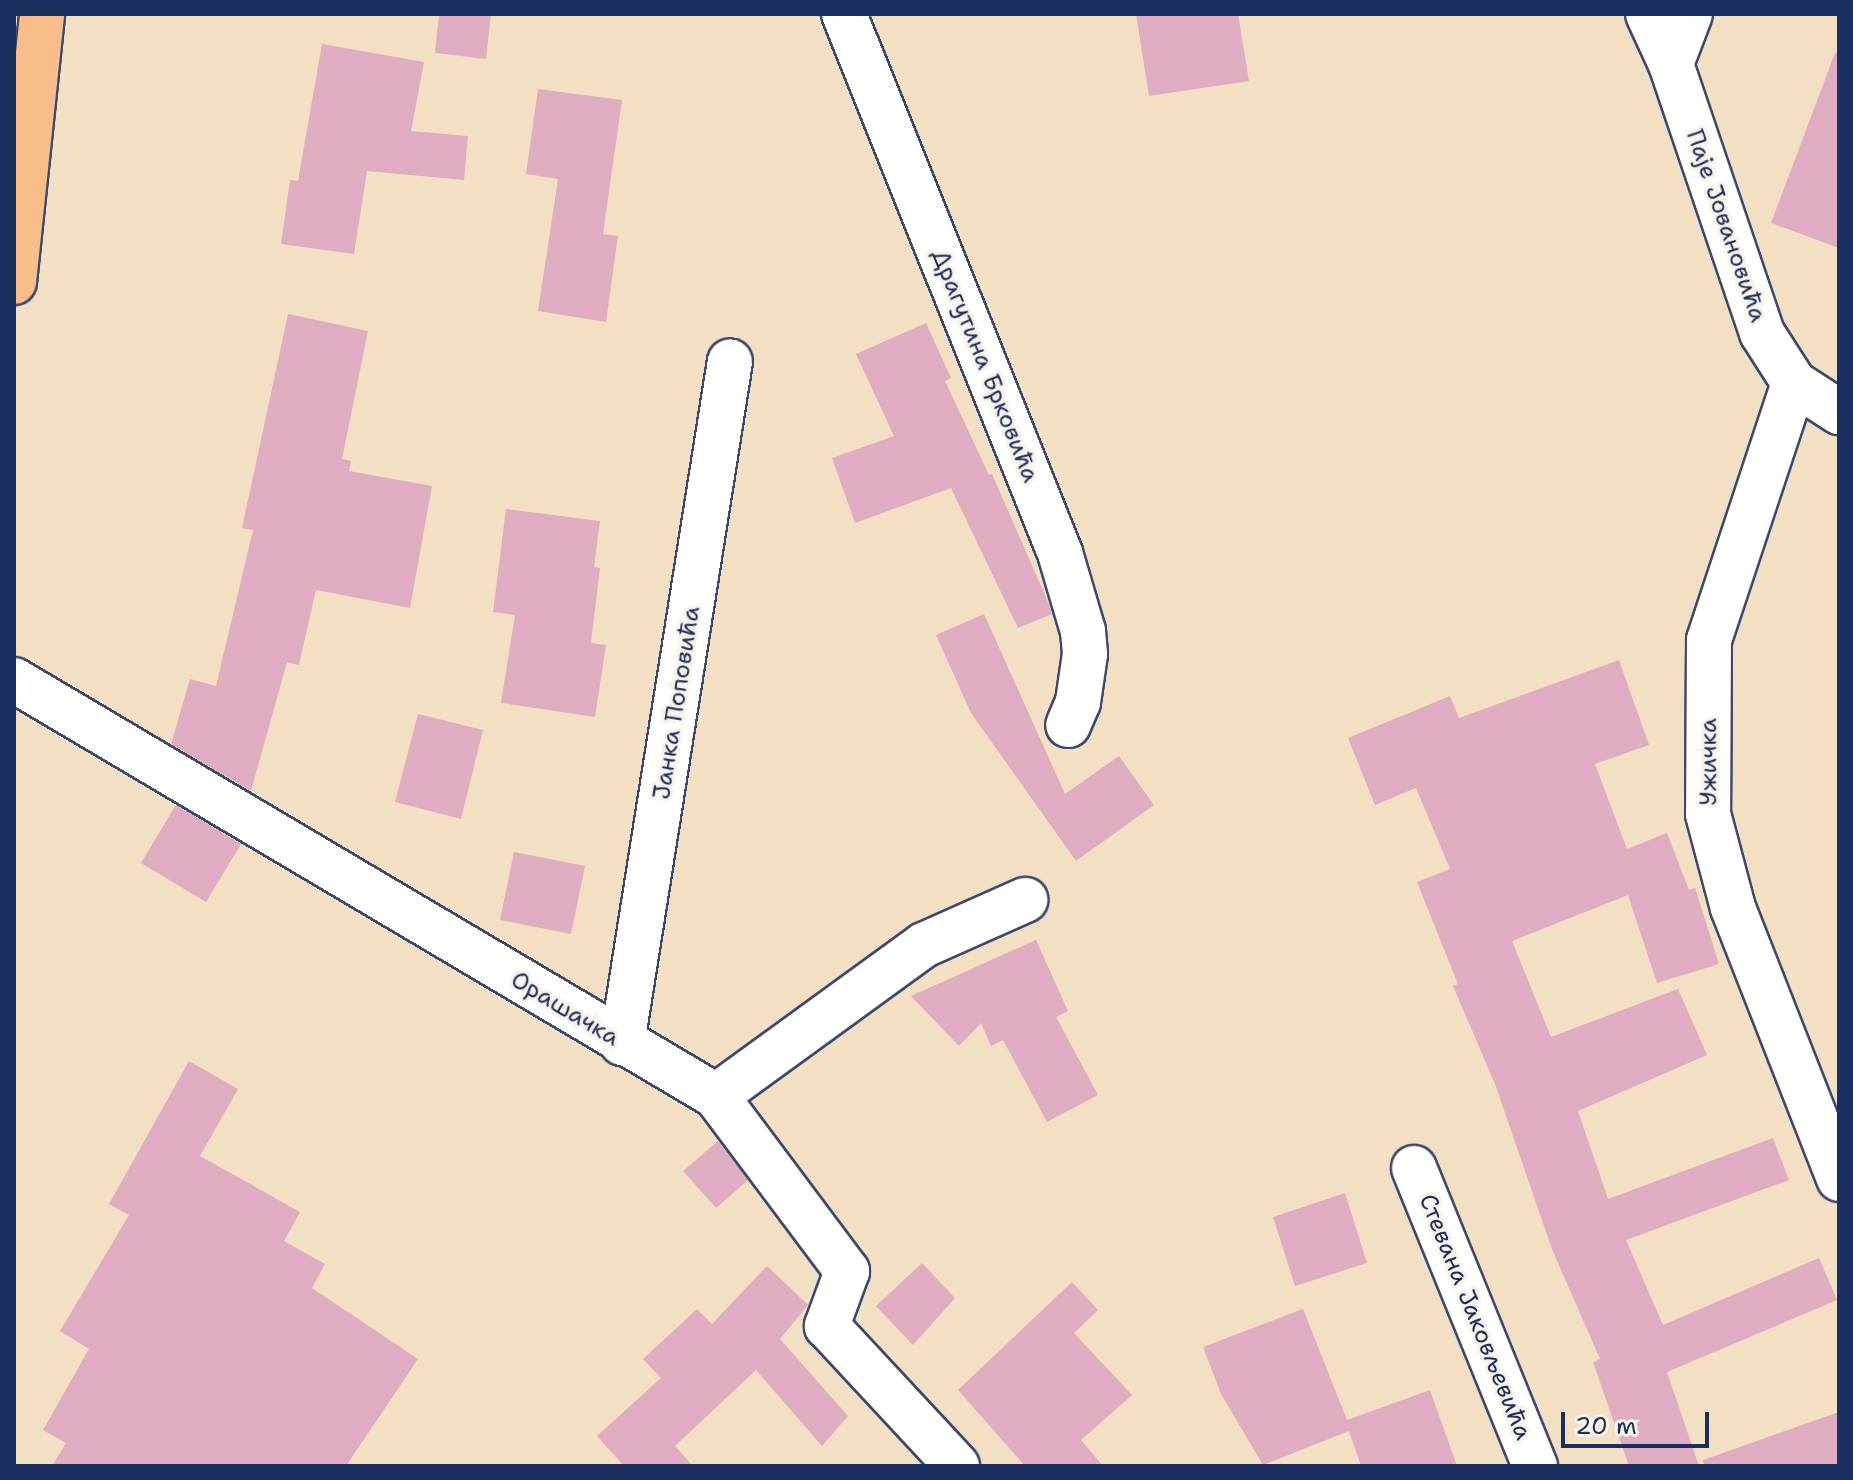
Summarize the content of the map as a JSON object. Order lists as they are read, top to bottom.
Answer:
{
  "streets": {
    "street": [
      "Паје Јовановића",
      "Драгутина Брковића",
      "Јанка Поповића",
      "Ужичка",
      "Орашачка",
      "Стевана Јаковљевића"
    ]
  },
  "crossings": [
    ["Паје Јовановића", "Ужичка"],
    ["Јанка Поповића", "Орашачка"]
  ],
  "scale_bar": "20 m"
}
